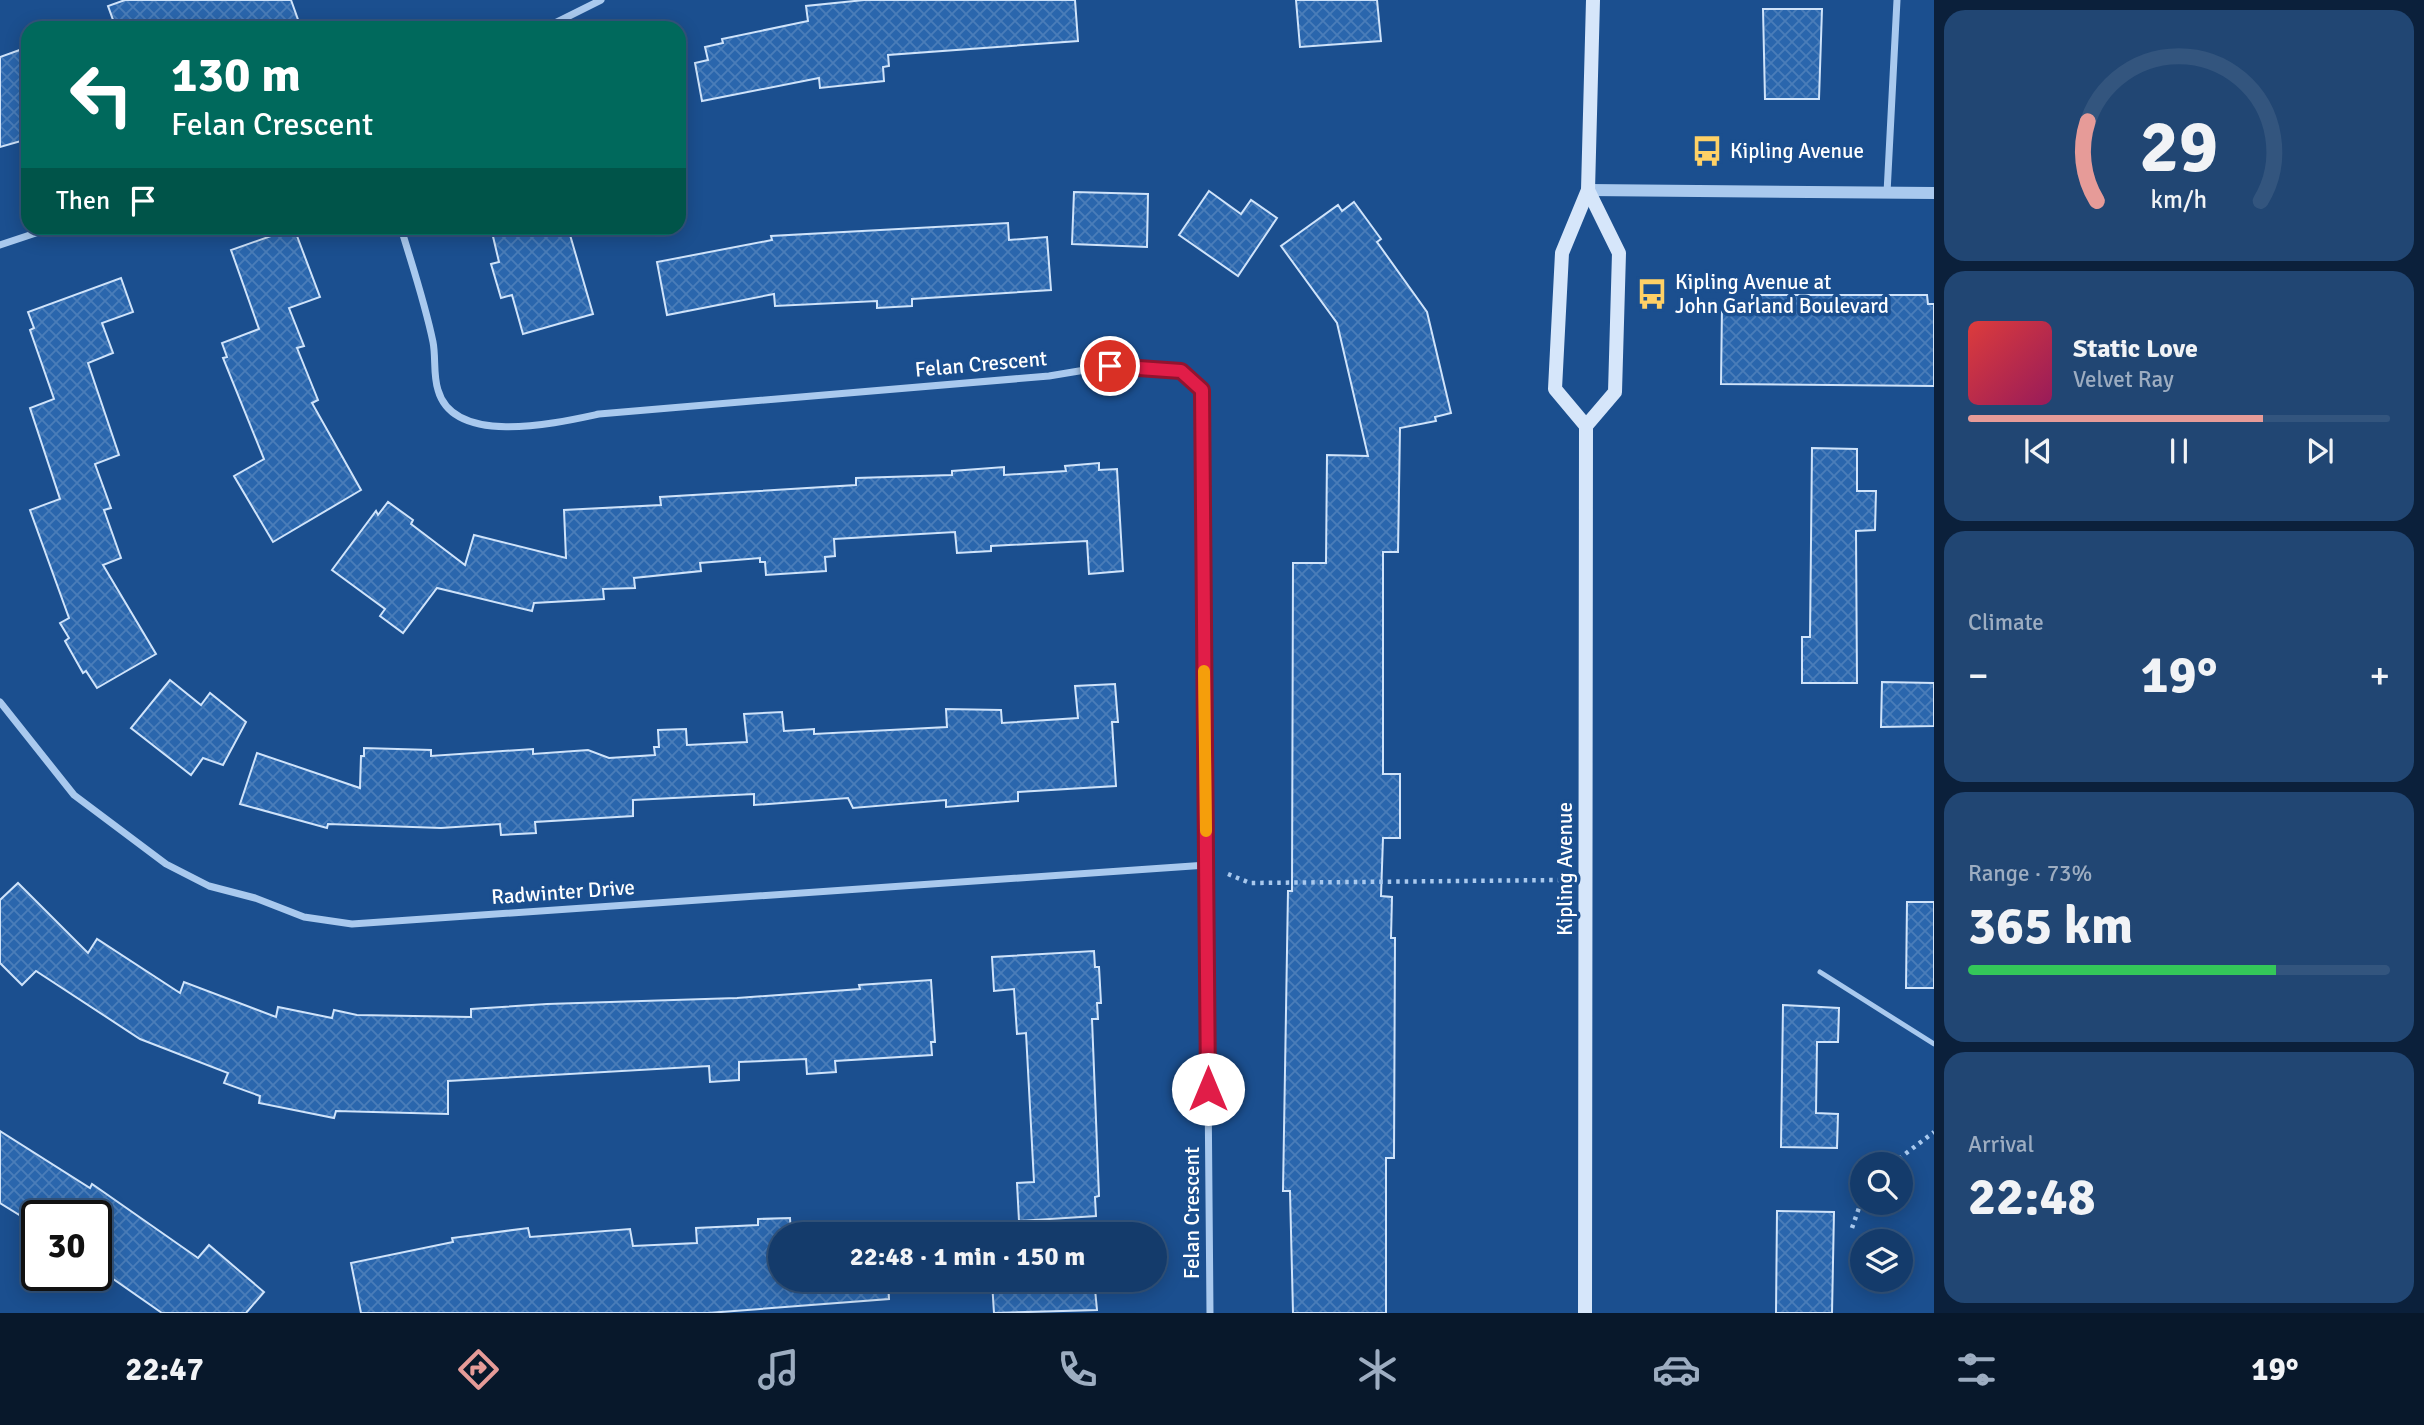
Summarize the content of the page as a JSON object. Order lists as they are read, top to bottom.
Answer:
{
  "streets": {
    "main road": ["Kipling Avenue"],
    "street": ["Felan Crescent", "Radwinter Drive"]
  },
  "crossings": [
    ["Felan Crescent", "Radwinter Drive"]
  ],
  "places": {
    "bus stop": ["Kipling Avenue", "Kipling Avenue at John Garland Boulevard"]
  },
  "page": {
    "turn": ["130 m", "Felan Crescent"],
    "then": "Then",
    "song": ["Static Love", "Velvet Ray"],
    "tile": [
      "Climate",
      ["Range · 73%", "365 km"],
      ["Arrival", "22:48"]
    ],
    "heat": ["−", "19°", "+"],
    "limit": "30",
    "trip": "22:48 · 1 min · 150 m",
    "tabs": ["22:47", "19°"],
    "gauge": ["29", "km/h"]
  }
}
